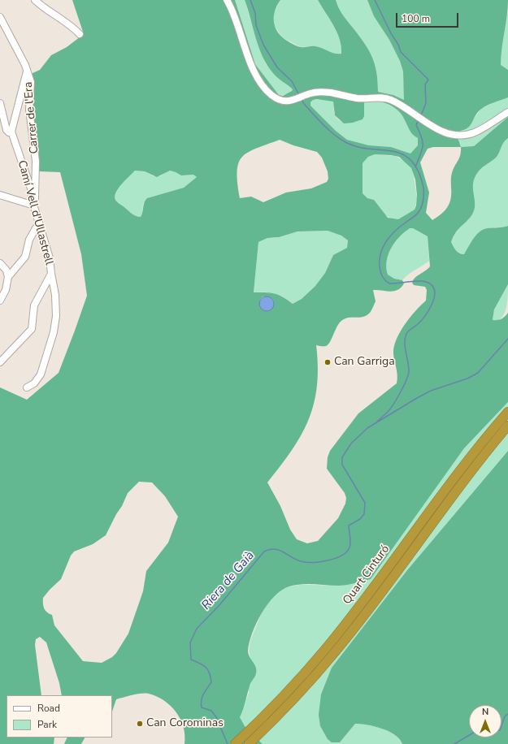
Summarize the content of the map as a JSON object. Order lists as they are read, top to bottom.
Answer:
{
  "streets": {
    "highway": ["Quart Cinturó"],
    "street": ["Carrer de l'Era", "Camí Vell d'Ullastrell"]
  },
  "crossings": [
    ["Carrer de l'Era", "Camí Vell d'Ullastrell"]
  ],
  "water": ["Riera de Gaià"],
  "places": ["Can Garriga", "Can Corominas"],
  "legend": ["Road", "Park"],
  "scale_bar": "100 m",
  "north": "top"
}
